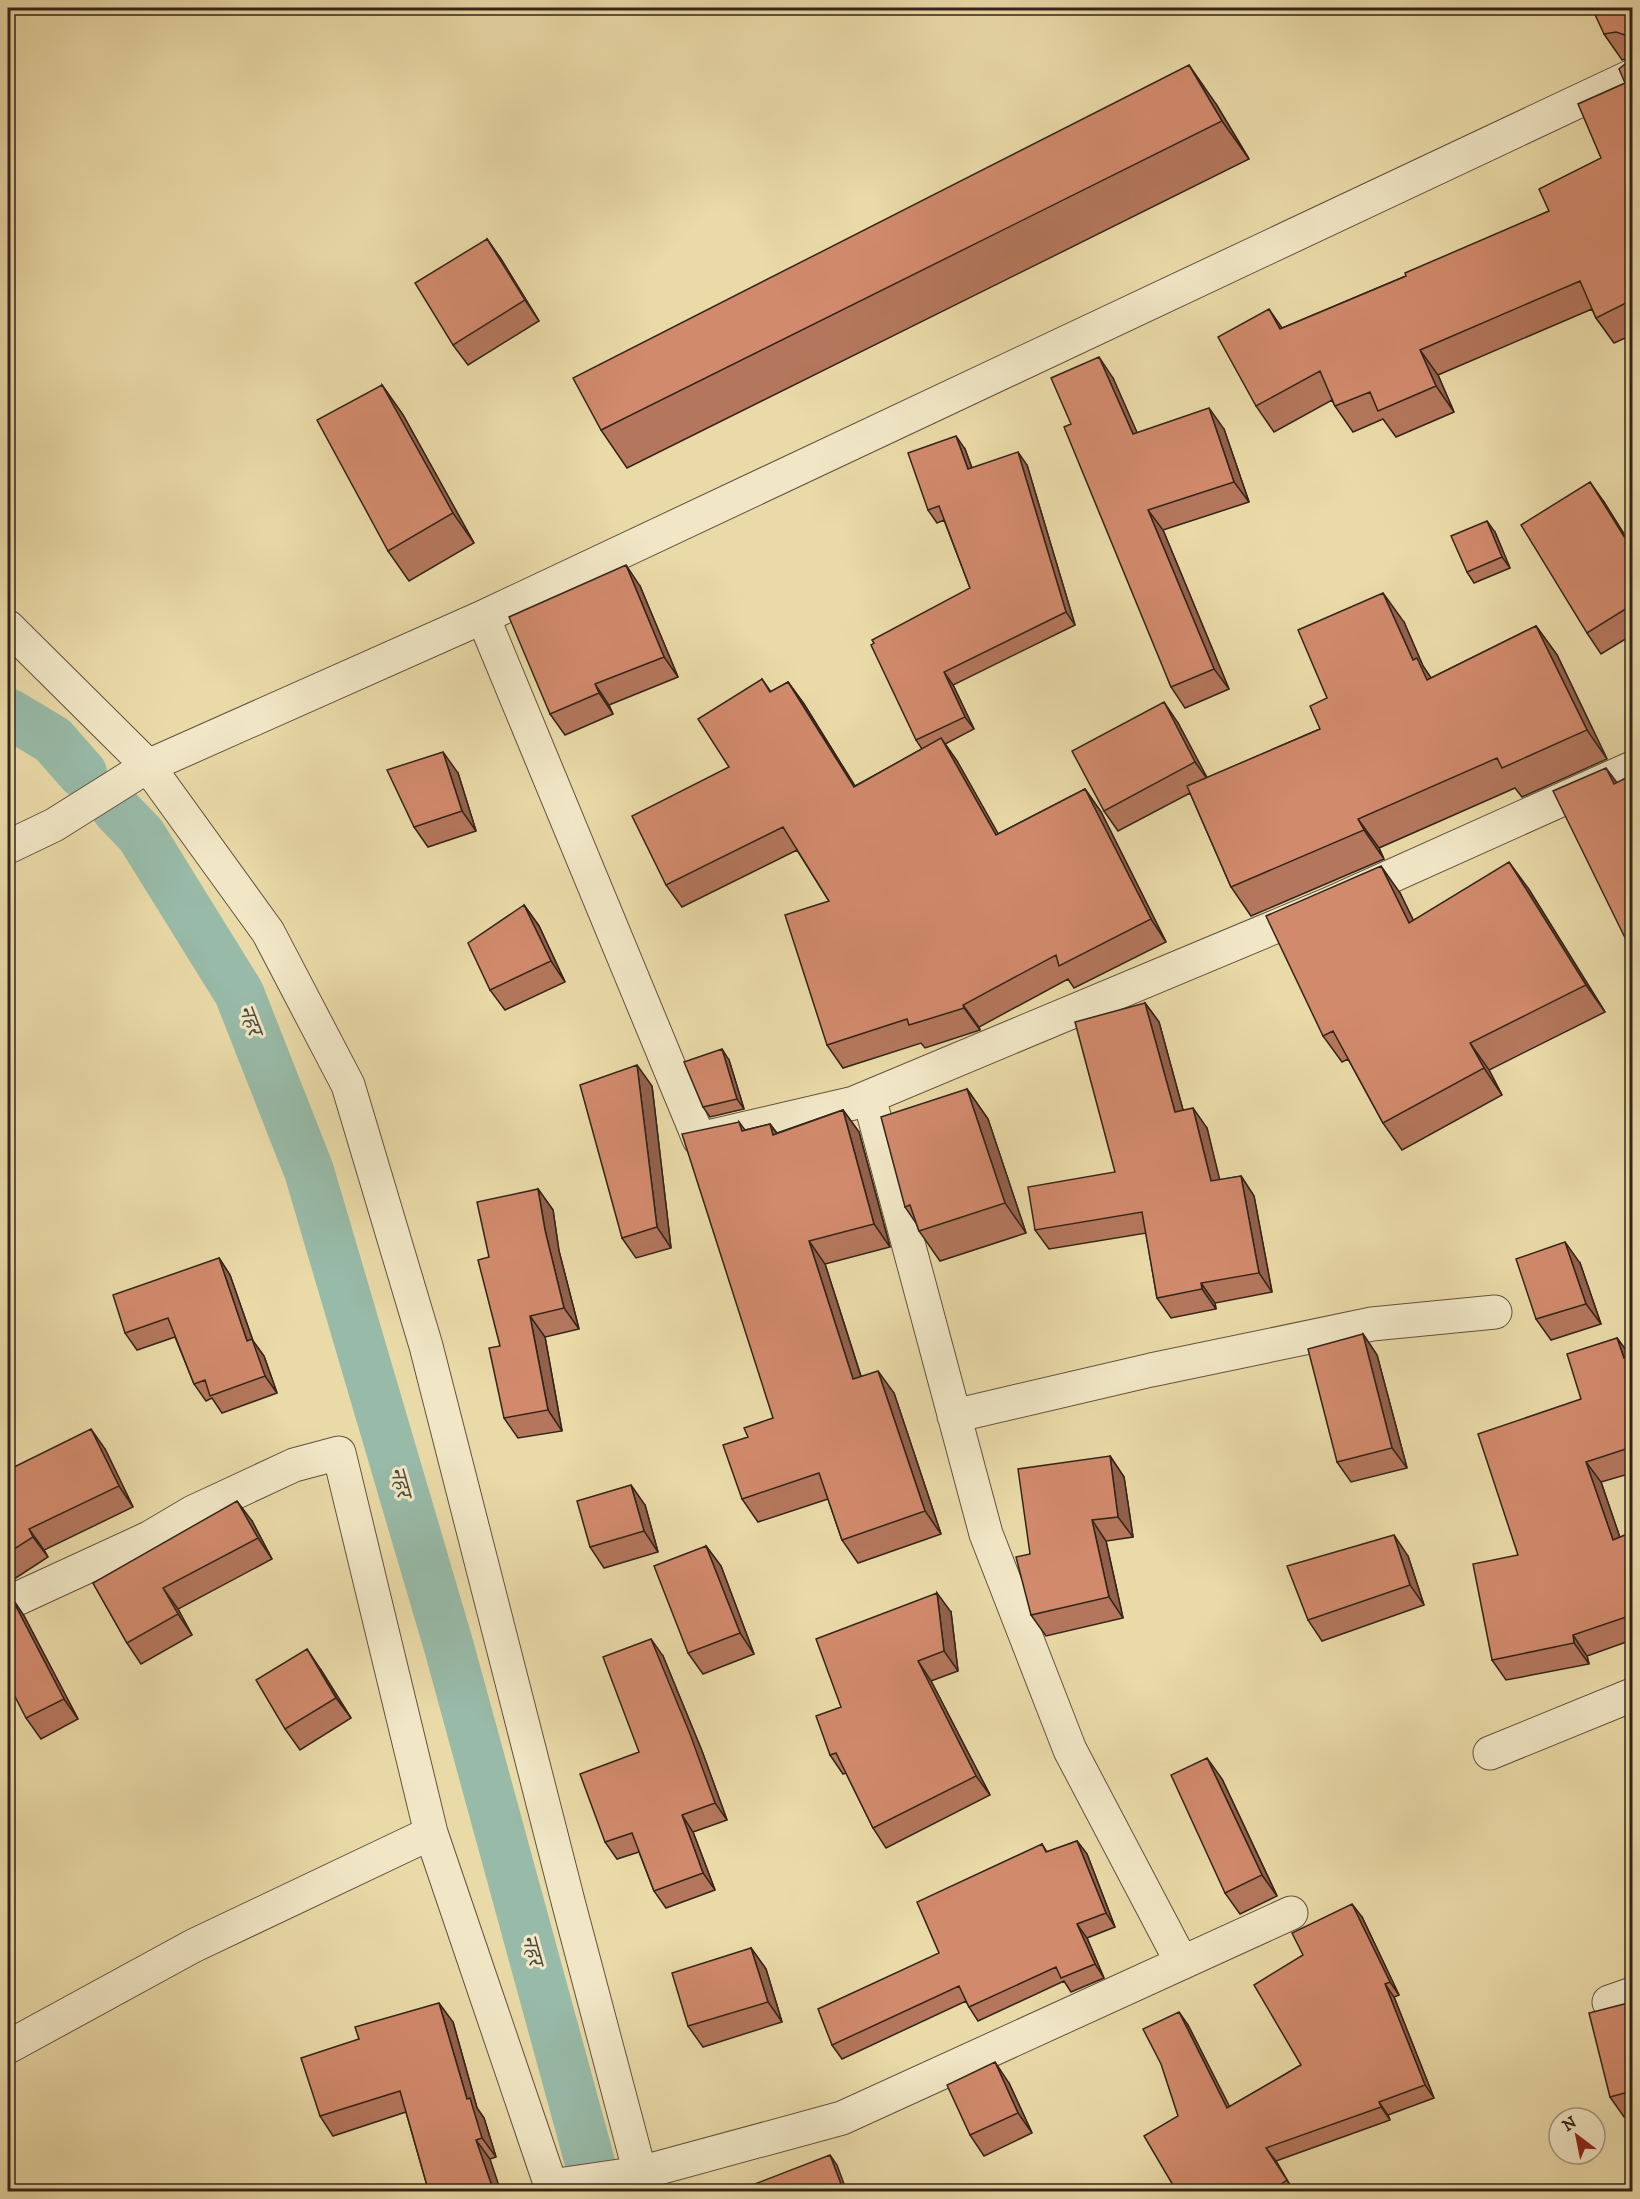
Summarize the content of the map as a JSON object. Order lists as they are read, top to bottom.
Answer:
{
  "water": ["नहर"],
  "north": "top left"
}
